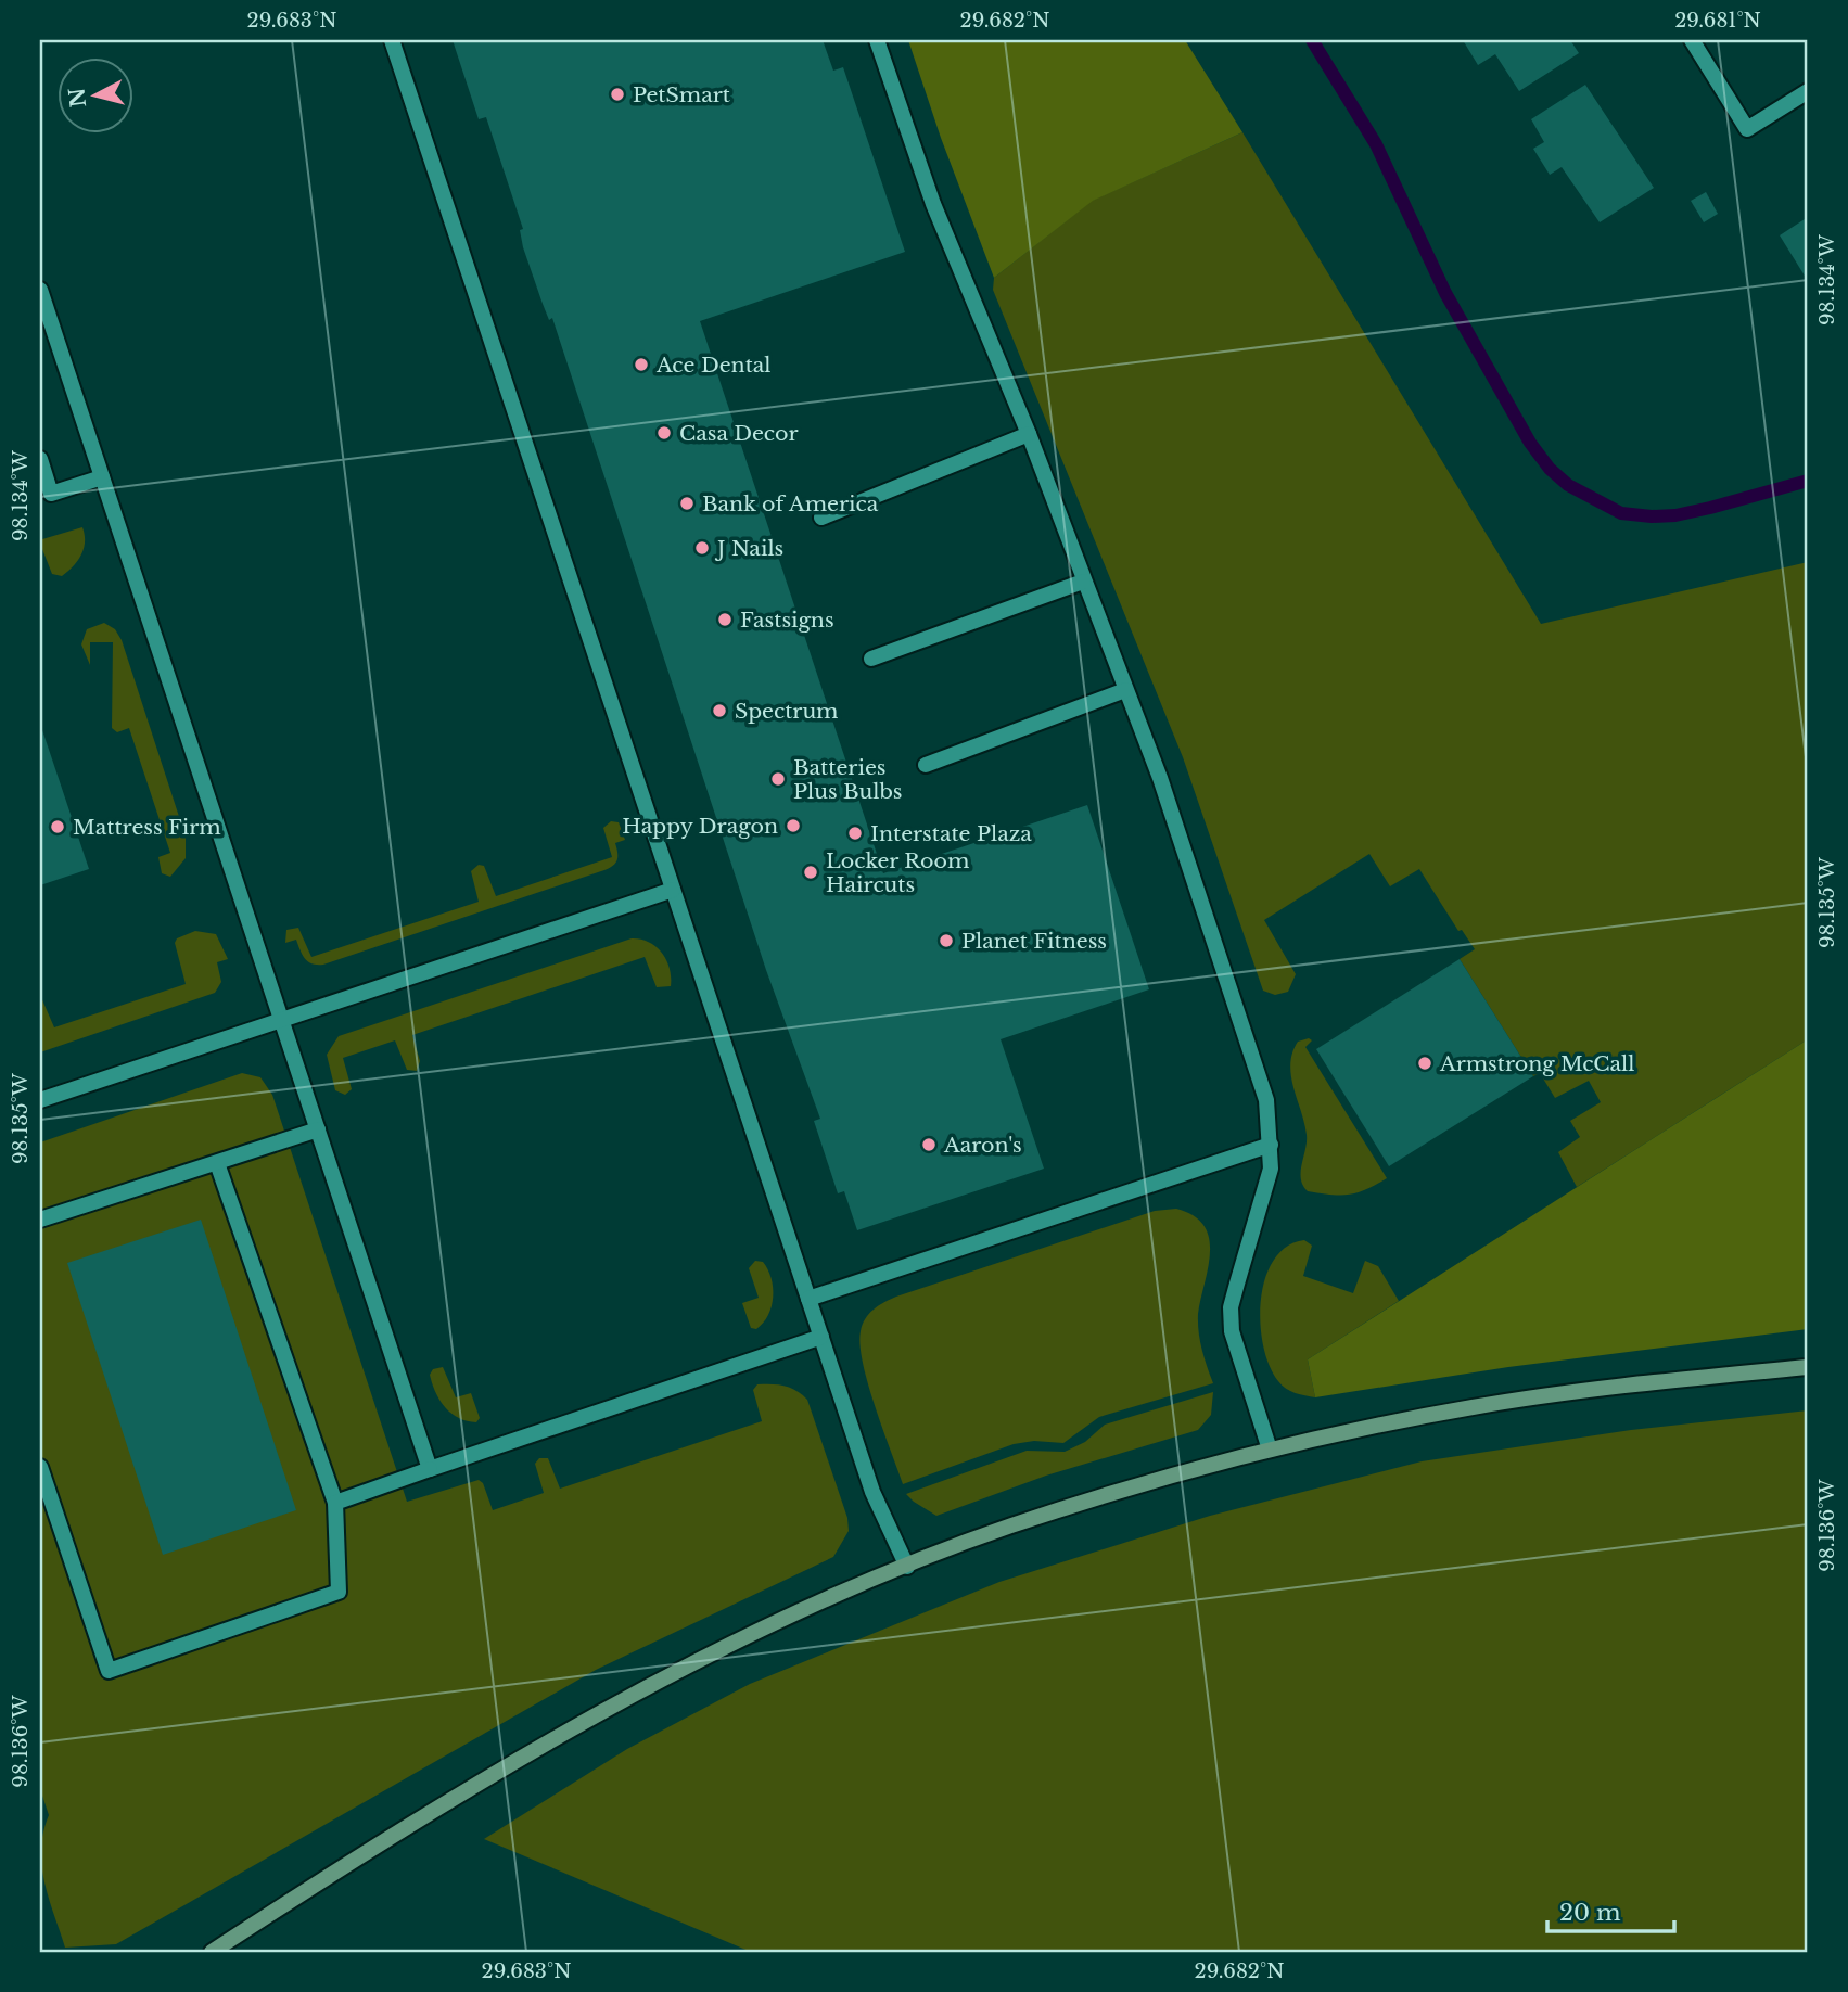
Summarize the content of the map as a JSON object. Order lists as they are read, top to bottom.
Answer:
{
  "places": [
    "PetSmart",
    "Ace Dental",
    "Casa Decor",
    "Bank of America",
    "J Nails",
    "Fastsigns",
    "Spectrum",
    "Batteries Plus Bulbs",
    "Happy Dragon",
    "Mattress Firm",
    "Interstate Plaza",
    "Locker Room Haircuts",
    "Planet Fitness",
    "Armstrong McCall",
    "Aaron's"
  ],
  "scale_bar": "20 m",
  "north": "left",
  "coordinates": [
    "29.683°N",
    "29.682°N",
    "29.681°N",
    "98.134°W",
    "98.135°W",
    "98.136°W"
  ]
}
